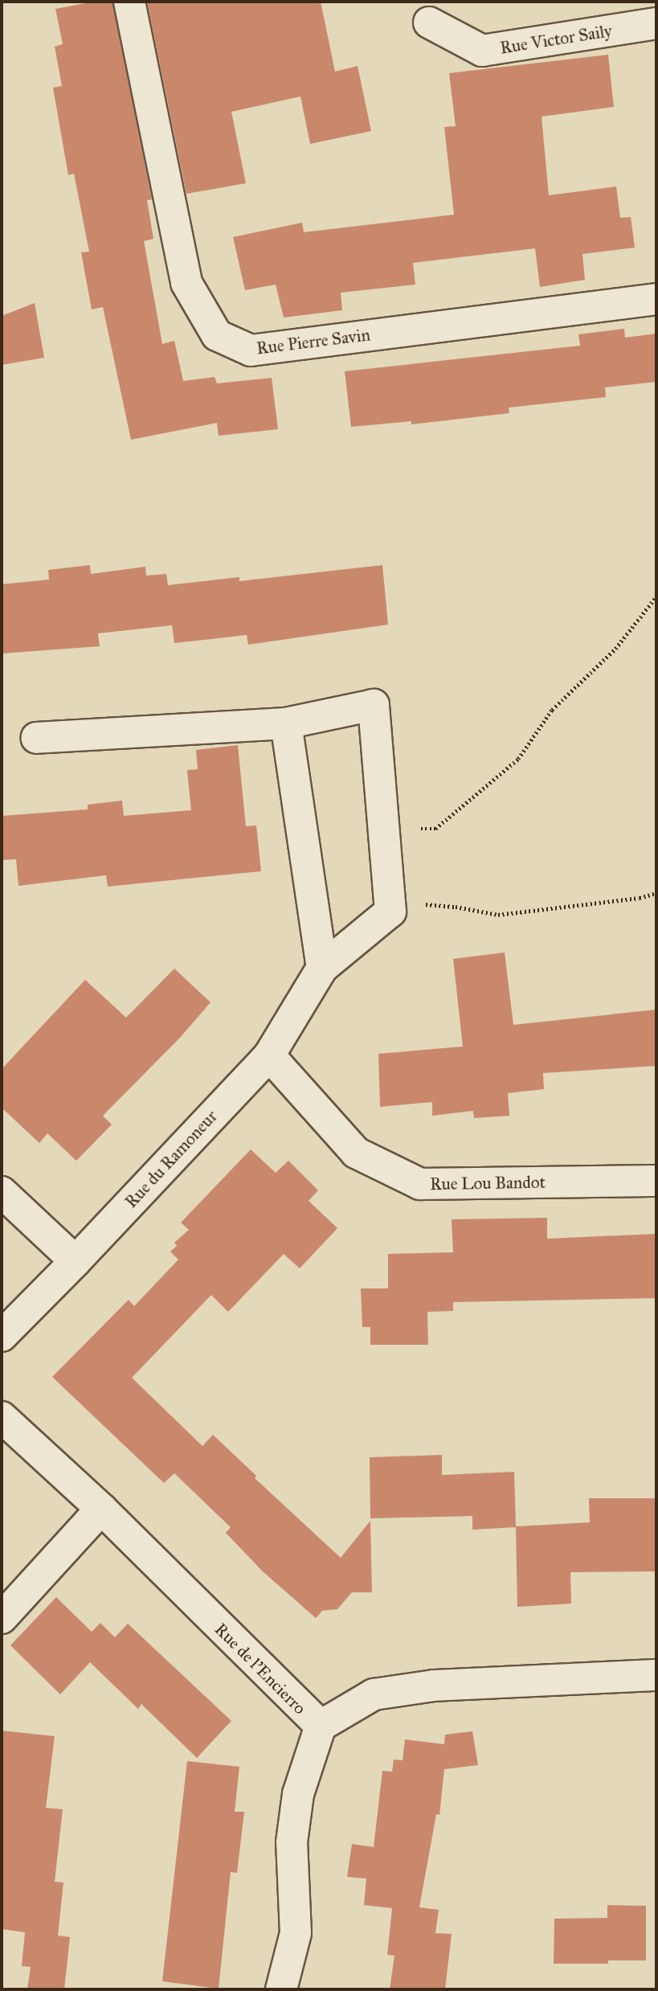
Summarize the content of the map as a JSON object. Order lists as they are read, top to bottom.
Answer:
{
  "streets": {
    "street": [
      "Rue Victor Saily",
      "Rue Pierre Savin",
      "Rue du Ramoneur",
      "Rue Lou Bandot",
      "Rue de l'Encierro"
    ]
  },
  "crossings": [
    ["Rue du Ramoneur", "Rue Lou Bandot"]
  ]
}
